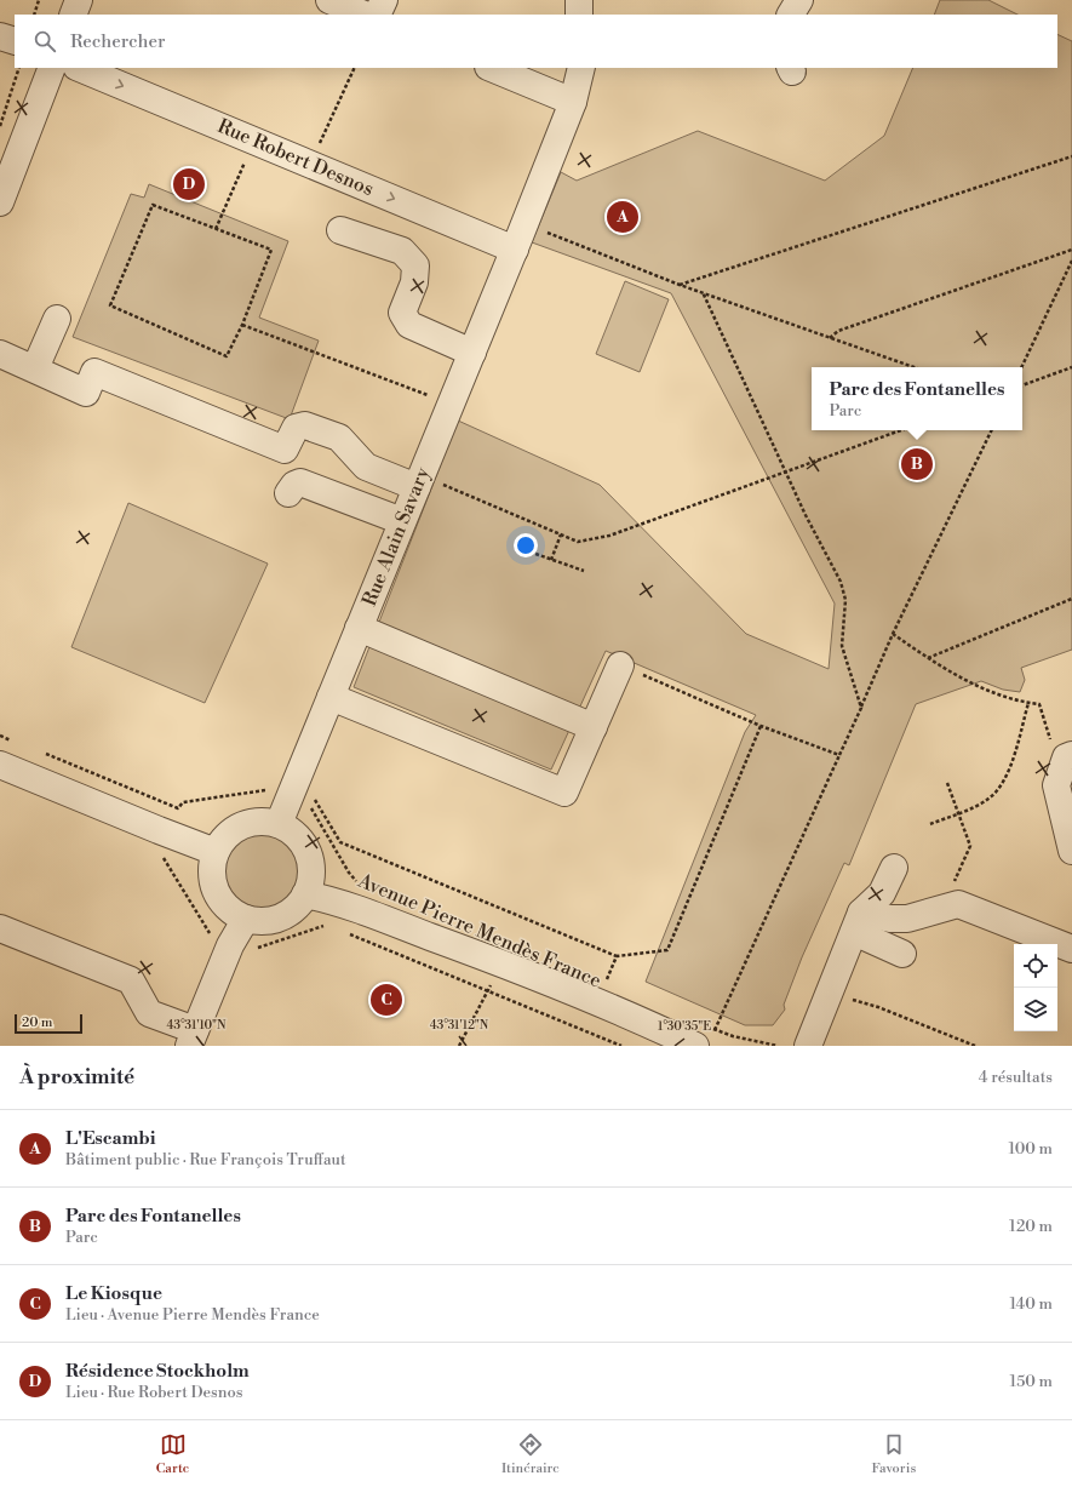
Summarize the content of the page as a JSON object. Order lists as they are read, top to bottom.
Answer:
{
  "streets": {
    "street": ["Rue Robert Desnos", "Rue Alain Savary", "Avenue Pierre Mendès France"]
  },
  "crossings": [
    ["Rue Robert Desnos", "Rue Alain Savary"],
    ["Rue Alain Savary", "Avenue Pierre Mendès France"]
  ],
  "one_way": ["Rue Robert Desnos"],
  "scale_bar": "20 m",
  "page": {
    "search": "Rechercher",
    "pins": [
      "D",
      "A",
      "B",
      "C"
    ],
    "popup": ["Parc des Fontanelles", "Parc"],
    "scale": "20 m",
    "heading": ["À proximité", "4 résultats"],
    "list": [
      {
        "mark": "A",
        "name": "L'Escambi",
        "note": "Bâtiment public · Rue François Truffaut",
        "value": "100 m"
      },
      {
        "mark": "B",
        "name": "Parc des Fontanelles",
        "note": "Parc",
        "value": "120 m"
      },
      {
        "mark": "C",
        "name": "Le Kiosque",
        "note": "Lieu · Avenue Pierre Mendès France",
        "value": "140 m"
      },
      {
        "mark": "D",
        "name": "Résidence Stockholm",
        "note": "Lieu · Rue Robert Desnos",
        "value": "150 m"
      }
    ],
    "nav": ["Carte", "Itinéraire", "Favoris"]
  },
  "coordinates": ["43°31'10\"N", "43°31'12\"N", "1°30'35\"E"]
}
